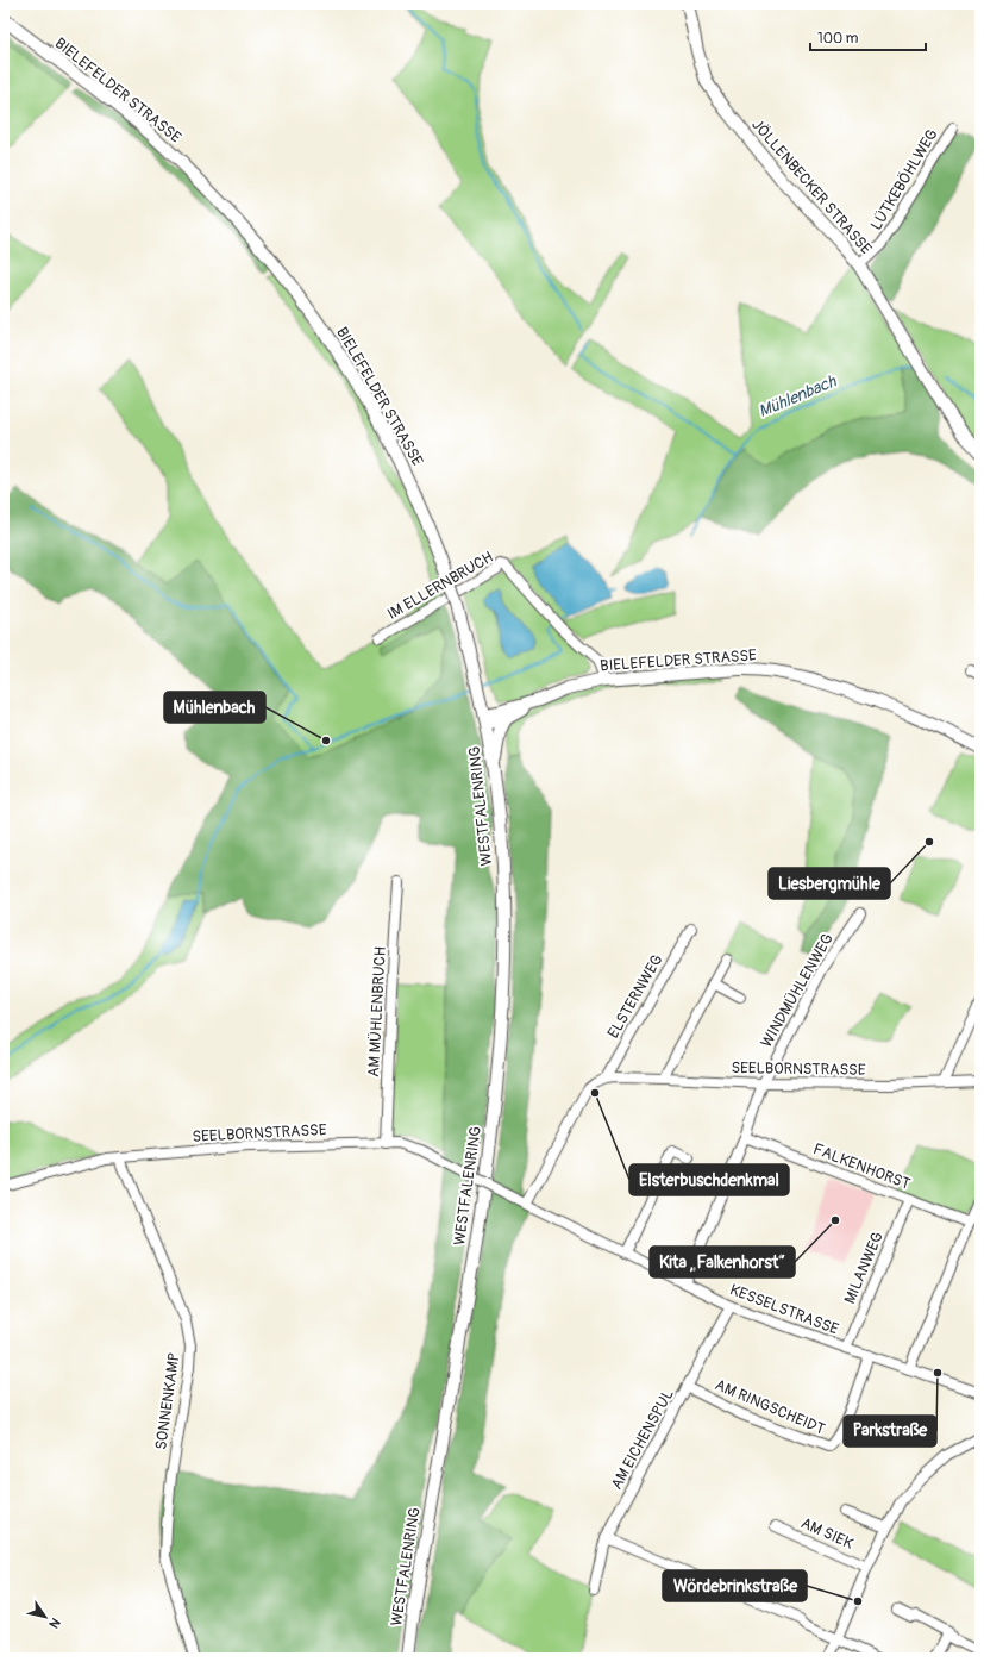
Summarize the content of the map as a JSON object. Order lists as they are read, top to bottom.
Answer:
{
  "streets": {
    "main road": ["BIELEFELDER STRASSE", "JÖLLENBECKER STRASSE", "WESTFALENRING"],
    "street": [
      "LÜTKEBÖHLWEG",
      "IM ELLERNBRUCH",
      "WINDMÜHLENWEG",
      "ELSTERNWEG",
      "AM MÜHLENBRUCH",
      "SEELBORNSTRASSE",
      "FALKENHORST",
      "MILANWEG",
      "KESSELSTRASSE",
      "SONNENKAMP",
      "AM RINGSCHEIDT",
      "AM EICHENSPUL",
      "AM SIEK"
    ]
  },
  "crossings": [
    ["BIELEFELDER STRASSE", "IM ELLERNBRUCH"],
    ["BIELEFELDER STRASSE", "WESTFALENRING"],
    ["LÜTKEBÖHLWEG", "JÖLLENBECKER STRASSE"],
    ["WINDMÜHLENWEG", "SEELBORNSTRASSE"],
    ["WINDMÜHLENWEG", "FALKENHORST"],
    ["WINDMÜHLENWEG", "KESSELSTRASSE"],
    ["ELSTERNWEG", "SEELBORNSTRASSE"],
    ["AM MÜHLENBRUCH", "SEELBORNSTRASSE"],
    ["SEELBORNSTRASSE", "KESSELSTRASSE"],
    ["SEELBORNSTRASSE", "SONNENKAMP"],
    ["FALKENHORST", "MILANWEG"],
    ["MILANWEG", "KESSELSTRASSE"],
    ["KESSELSTRASSE", "AM RINGSCHEIDT"],
    ["KESSELSTRASSE", "AM EICHENSPUL"],
    ["AM RINGSCHEIDT", "AM EICHENSPUL"]
  ],
  "water": ["Mühlenbach"],
  "places": [
    "Mühlenbach",
    "Liesbergmühle",
    "Elsterbuschdenkmal",
    "Kita „Falkenhorst“",
    "Parkstraße",
    "Wördebrinkstraße"
  ],
  "scale_bar": "100 m",
  "north": "bottom right"
}
